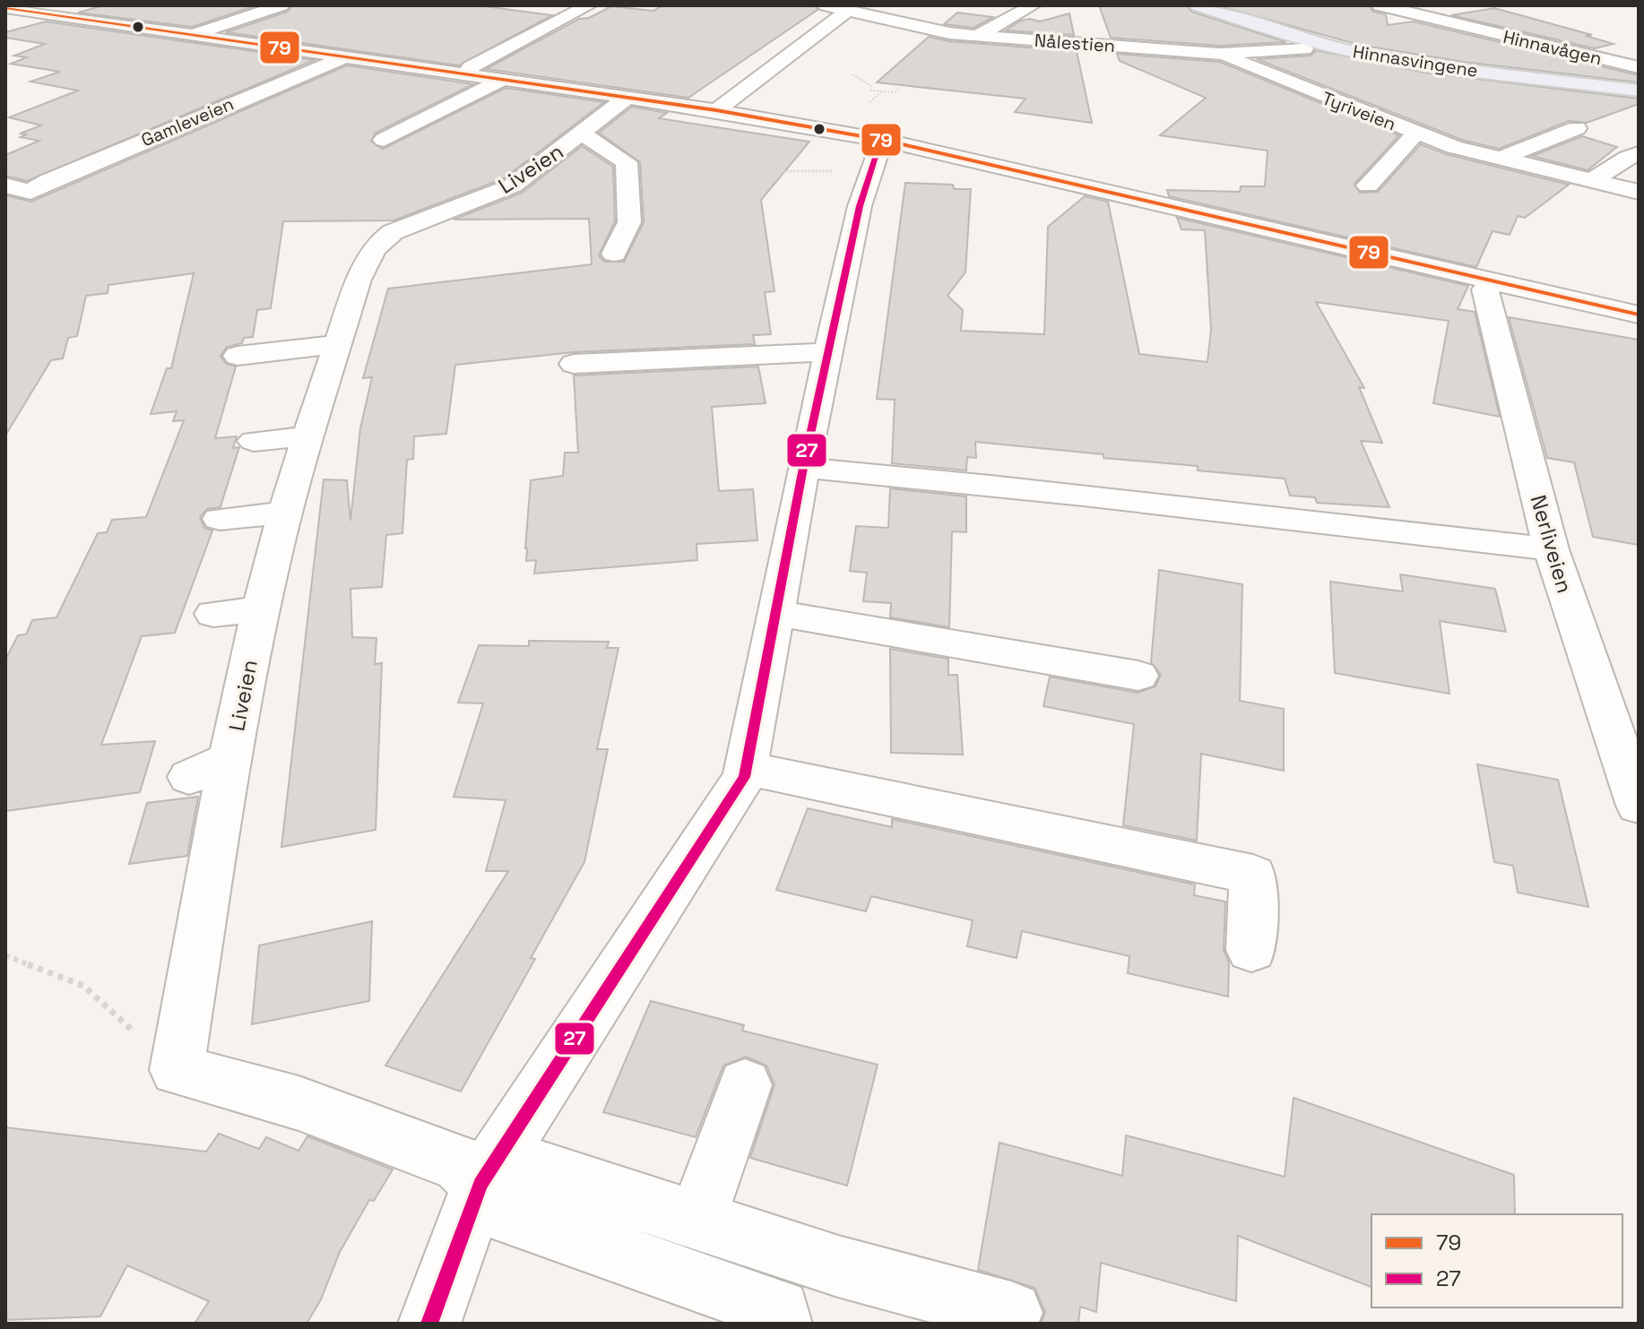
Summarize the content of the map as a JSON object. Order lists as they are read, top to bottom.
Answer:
{
  "streets": {
    "main road": ["Hinnasvingene"],
    "street": [
      "Nålestien",
      "Hinnavågen",
      "Tyriveien",
      "Gamleveien",
      "Liveien",
      "Nerliveien"
    ]
  },
  "crossings": [
    ["Nålestien", "Tyriveien"]
  ],
  "lines": ["transit line 79", "transit line 27"],
  "legend": ["79", "27"]
}
